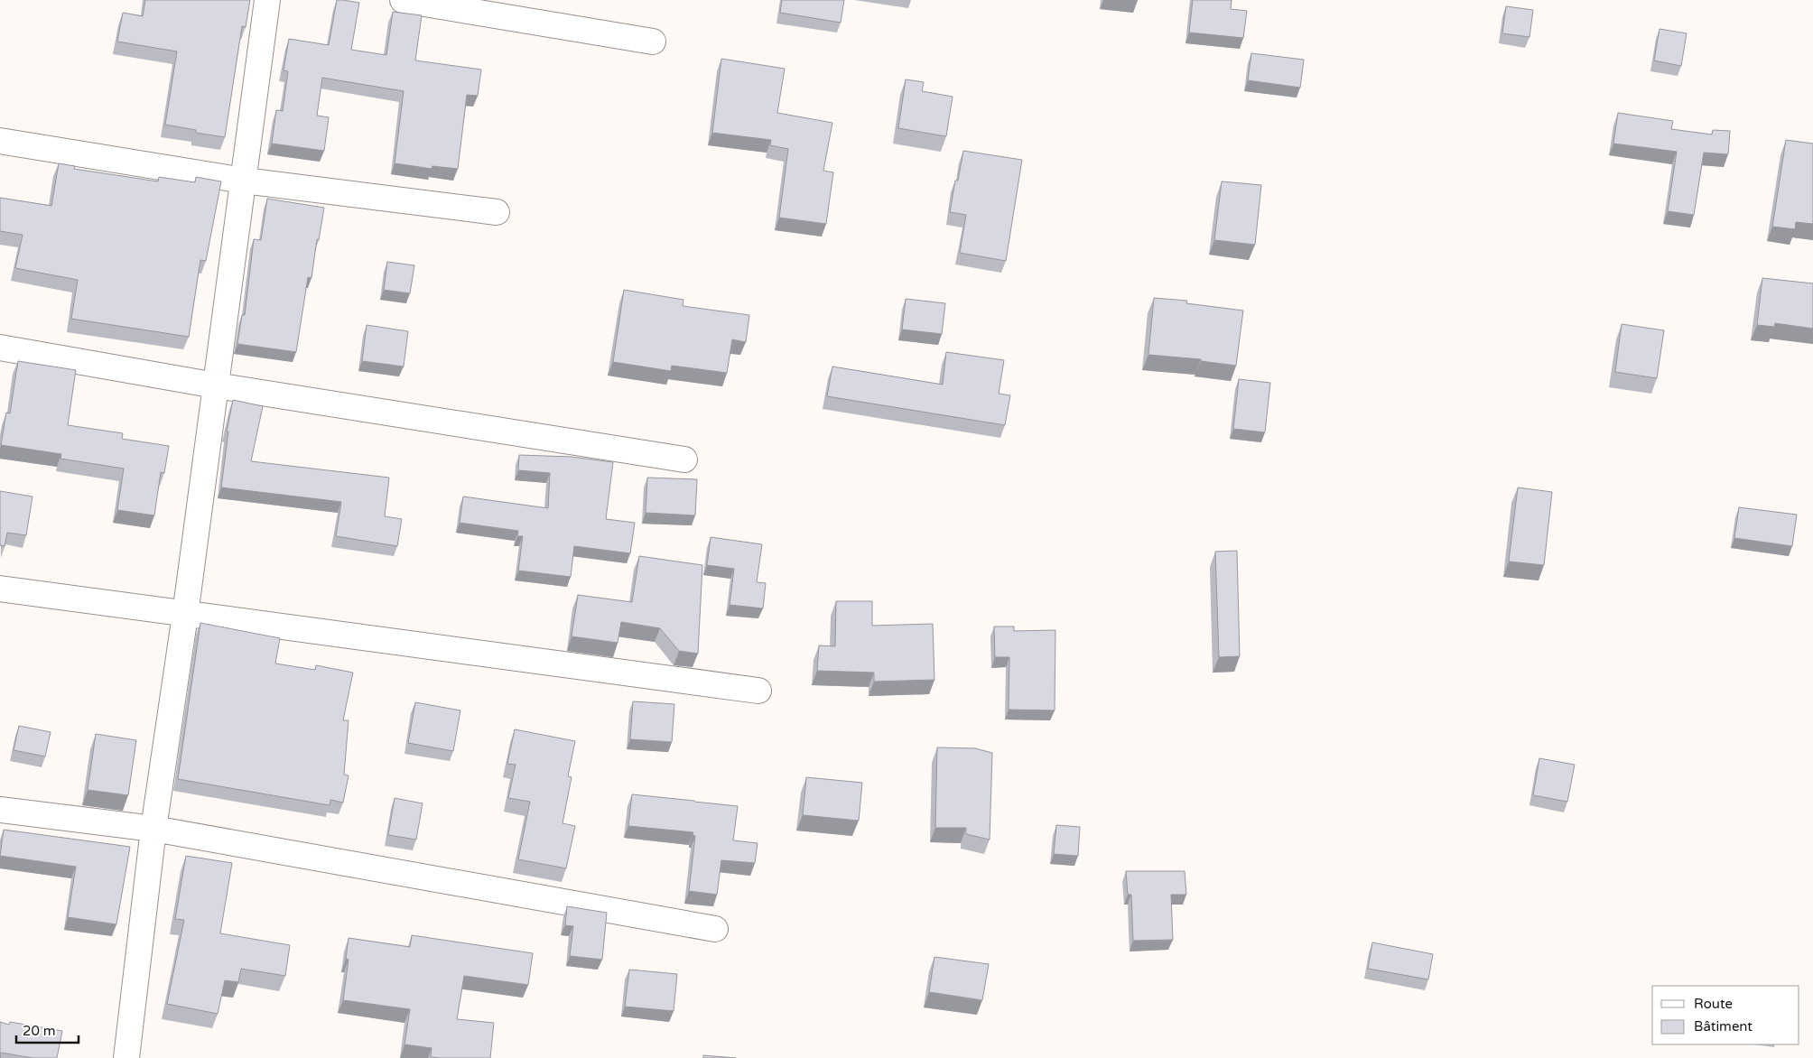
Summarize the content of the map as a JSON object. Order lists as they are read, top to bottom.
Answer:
{
  "legend": ["Route", "Bâtiment"],
  "scale_bar": "20 m"
}
